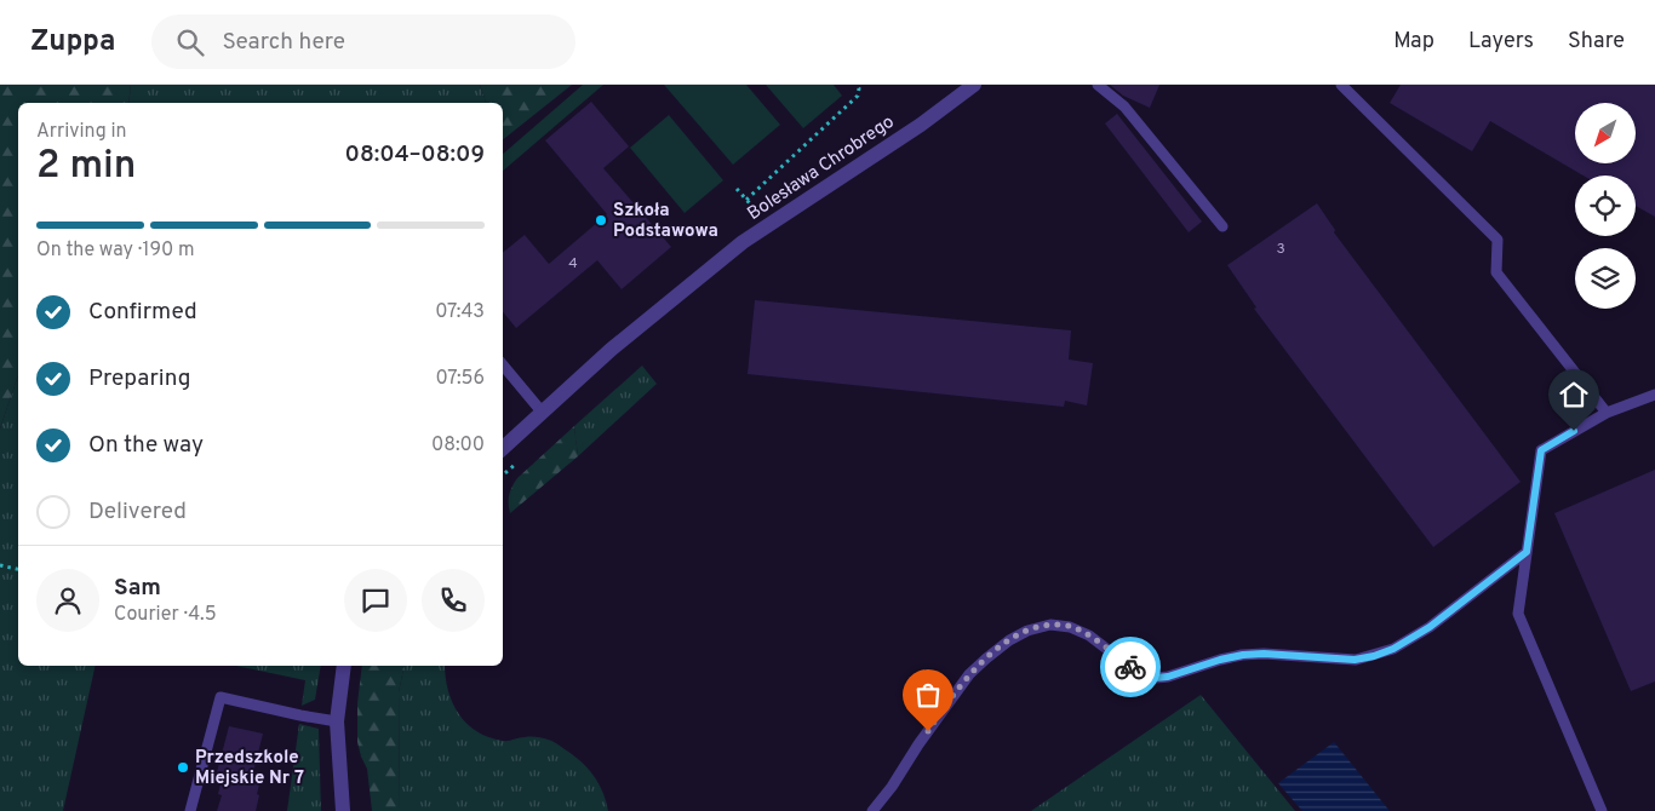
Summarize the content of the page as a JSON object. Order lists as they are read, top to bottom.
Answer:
{
  "streets": {
    "street": ["Bolesława Chrobrego"]
  },
  "places": ["Szkoła Podstawowa", "Przedszkole Miejskie Nr 7"],
  "house_numbers": ["3", "4"],
  "north": "bottom left",
  "page": {
    "header": "Zuppa",
    "search": "Search here",
    "nav": ["Map", "Layers", "Share"],
    "heading": ["2 min", "Arriving in", "08:04–08:09"],
    "panel": ["Sam", "Courier · 4.5"],
    "bar": "On the way · 190 m",
    "list": [
      ["Confirmed", "07:43"],
      ["Preparing", "07:56"],
      ["On the way", "08:00"],
      "Delivered"
    ]
  }
}
